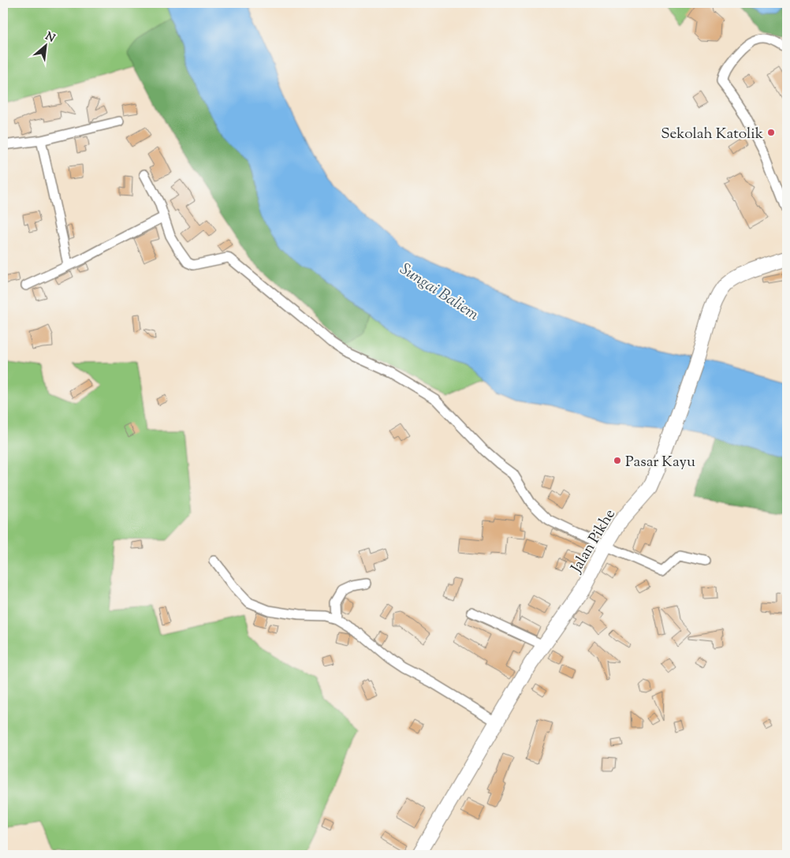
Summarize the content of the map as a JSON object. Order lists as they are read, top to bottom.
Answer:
{
  "streets": {
    "highway": ["Jalan Pikhe"]
  },
  "water": ["Sungai Baliem"],
  "places": ["Sekolah Katolik", "Pasar Kayu"],
  "north": "top right"
}
